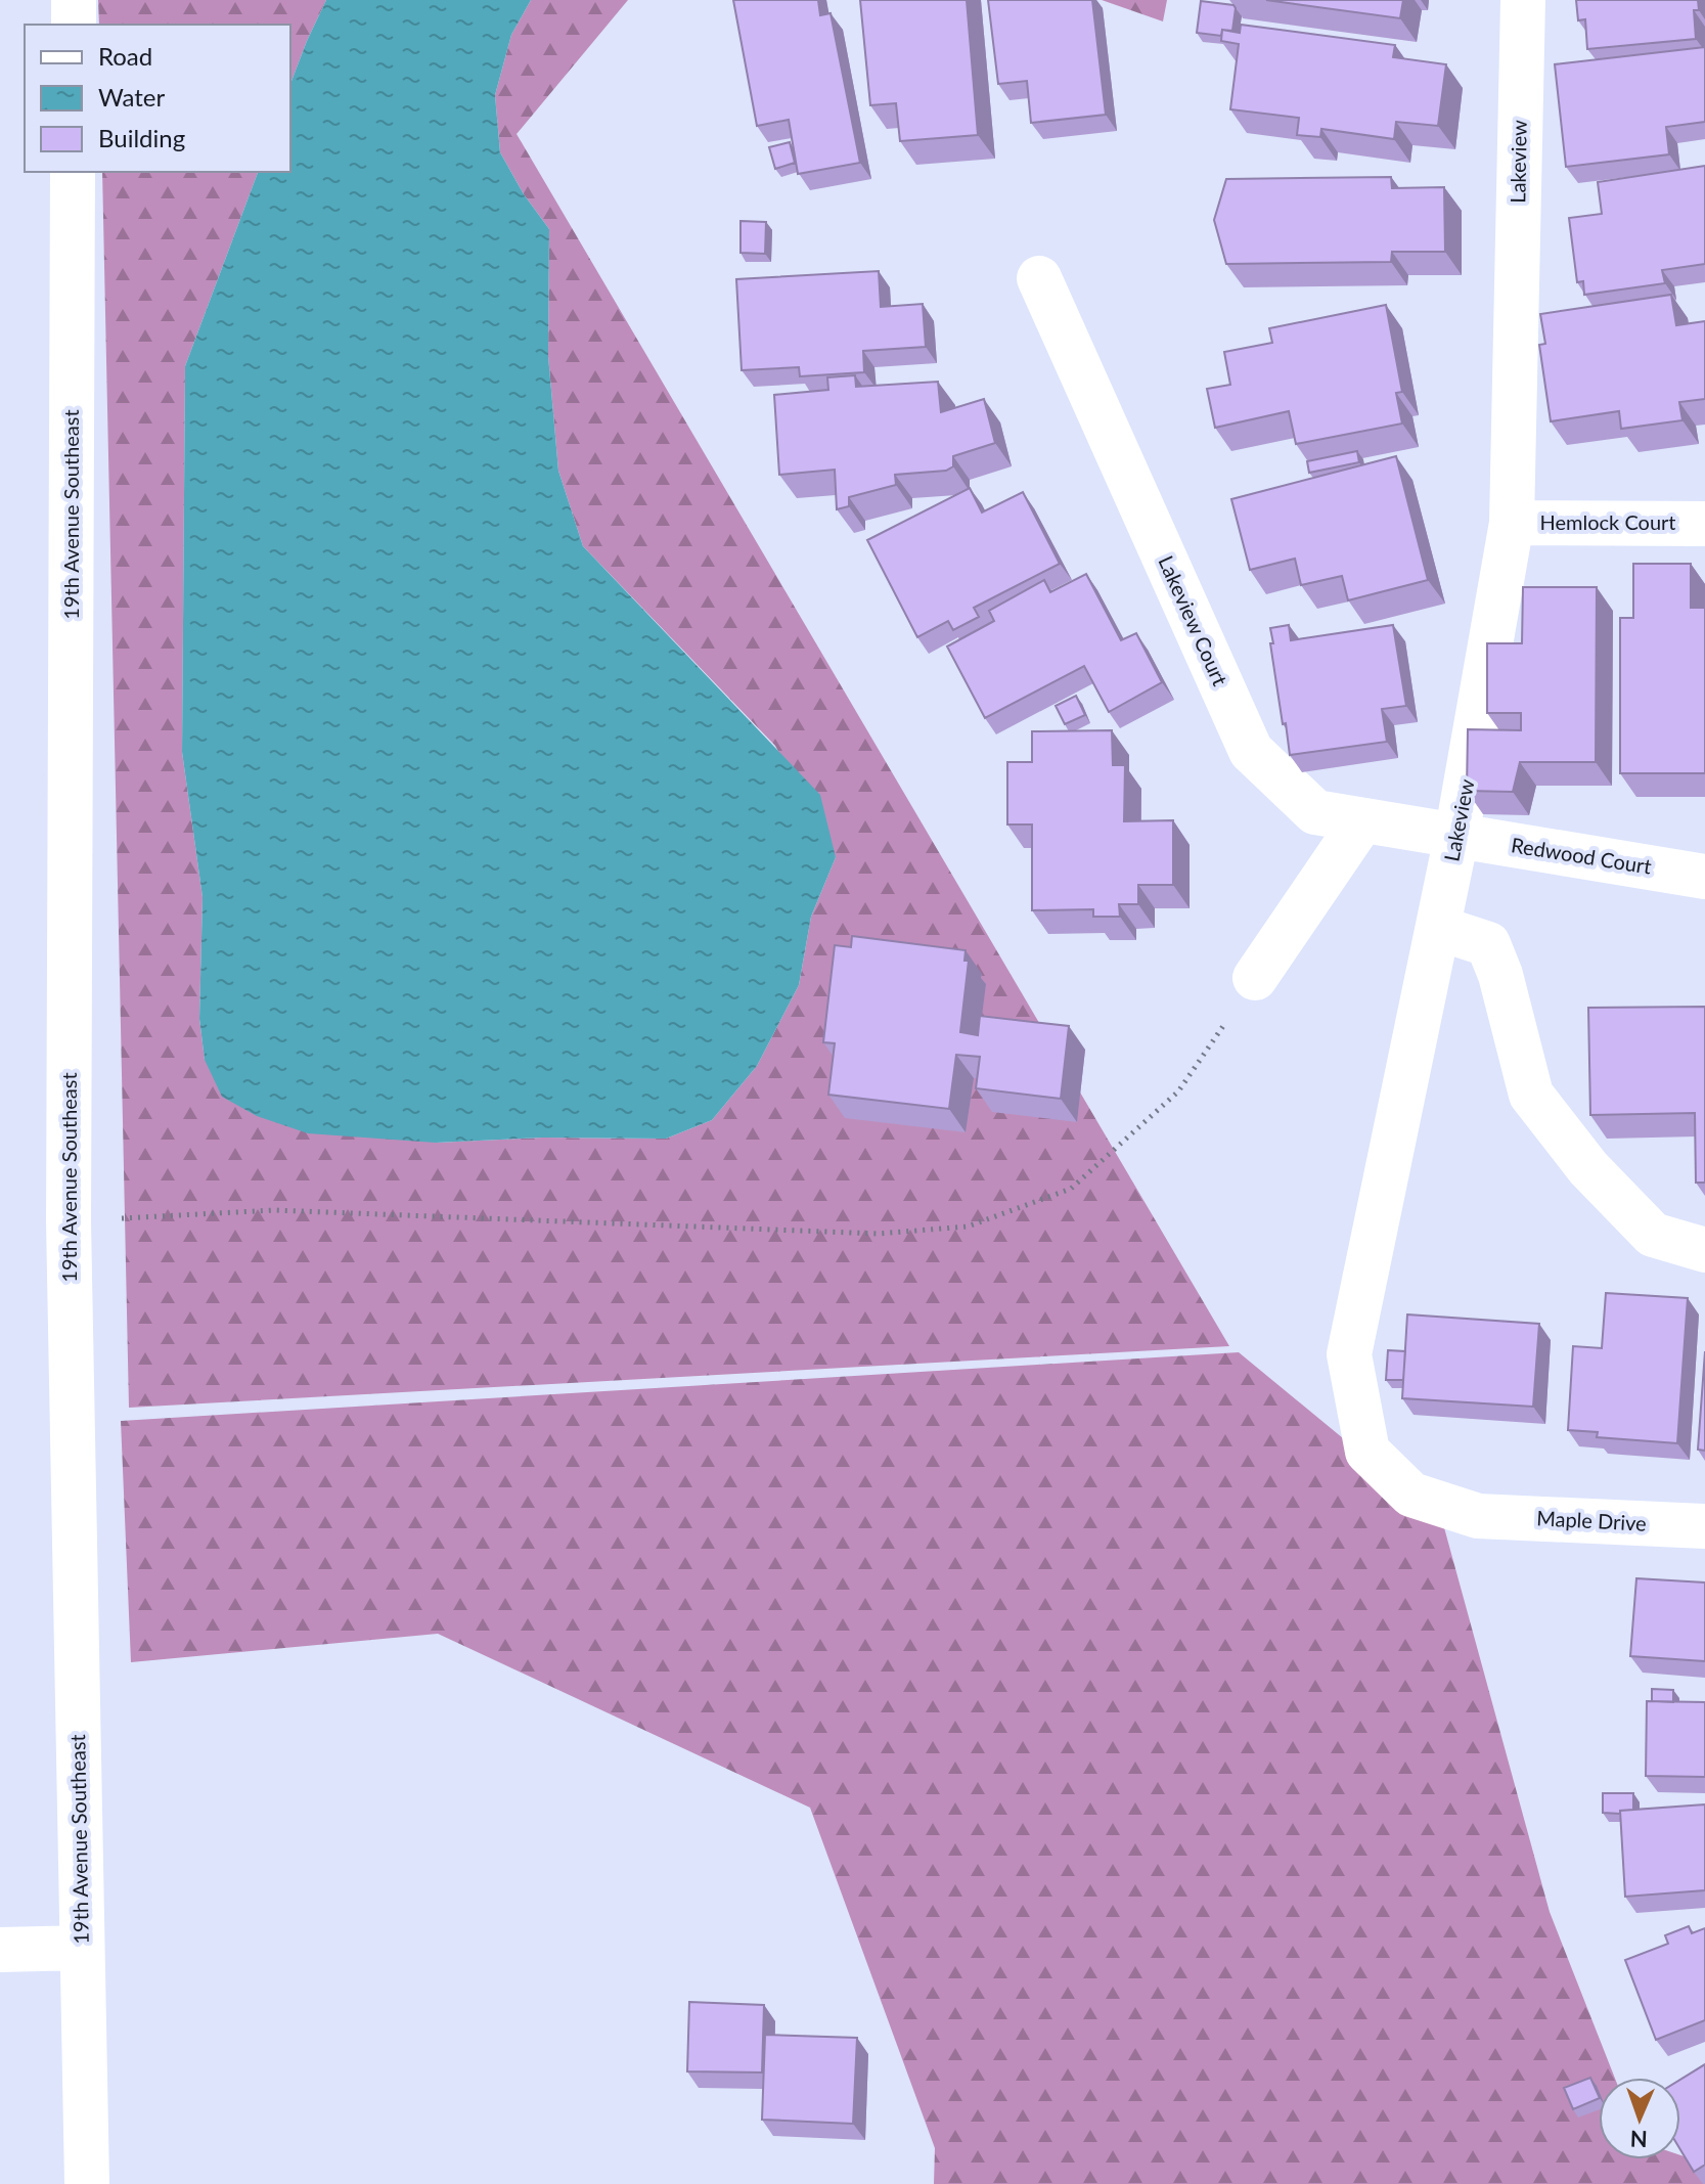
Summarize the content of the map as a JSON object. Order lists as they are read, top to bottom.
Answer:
{
  "streets": {
    "street": [
      "Lakeview",
      "19th Avenue Southeast",
      "Hemlock Court",
      "Lakeview Court",
      "Redwood Court",
      "Maple Drive"
    ]
  },
  "crossings": [
    ["Lakeview", "Hemlock Court"],
    ["Lakeview", "Lakeview Court"],
    ["Lakeview", "Redwood Court"],
    ["Lakeview", "Maple Drive"],
    ["Lakeview Court", "Redwood Court"]
  ],
  "legend": ["Road", "Water", "Building"],
  "north": "bottom"
}
